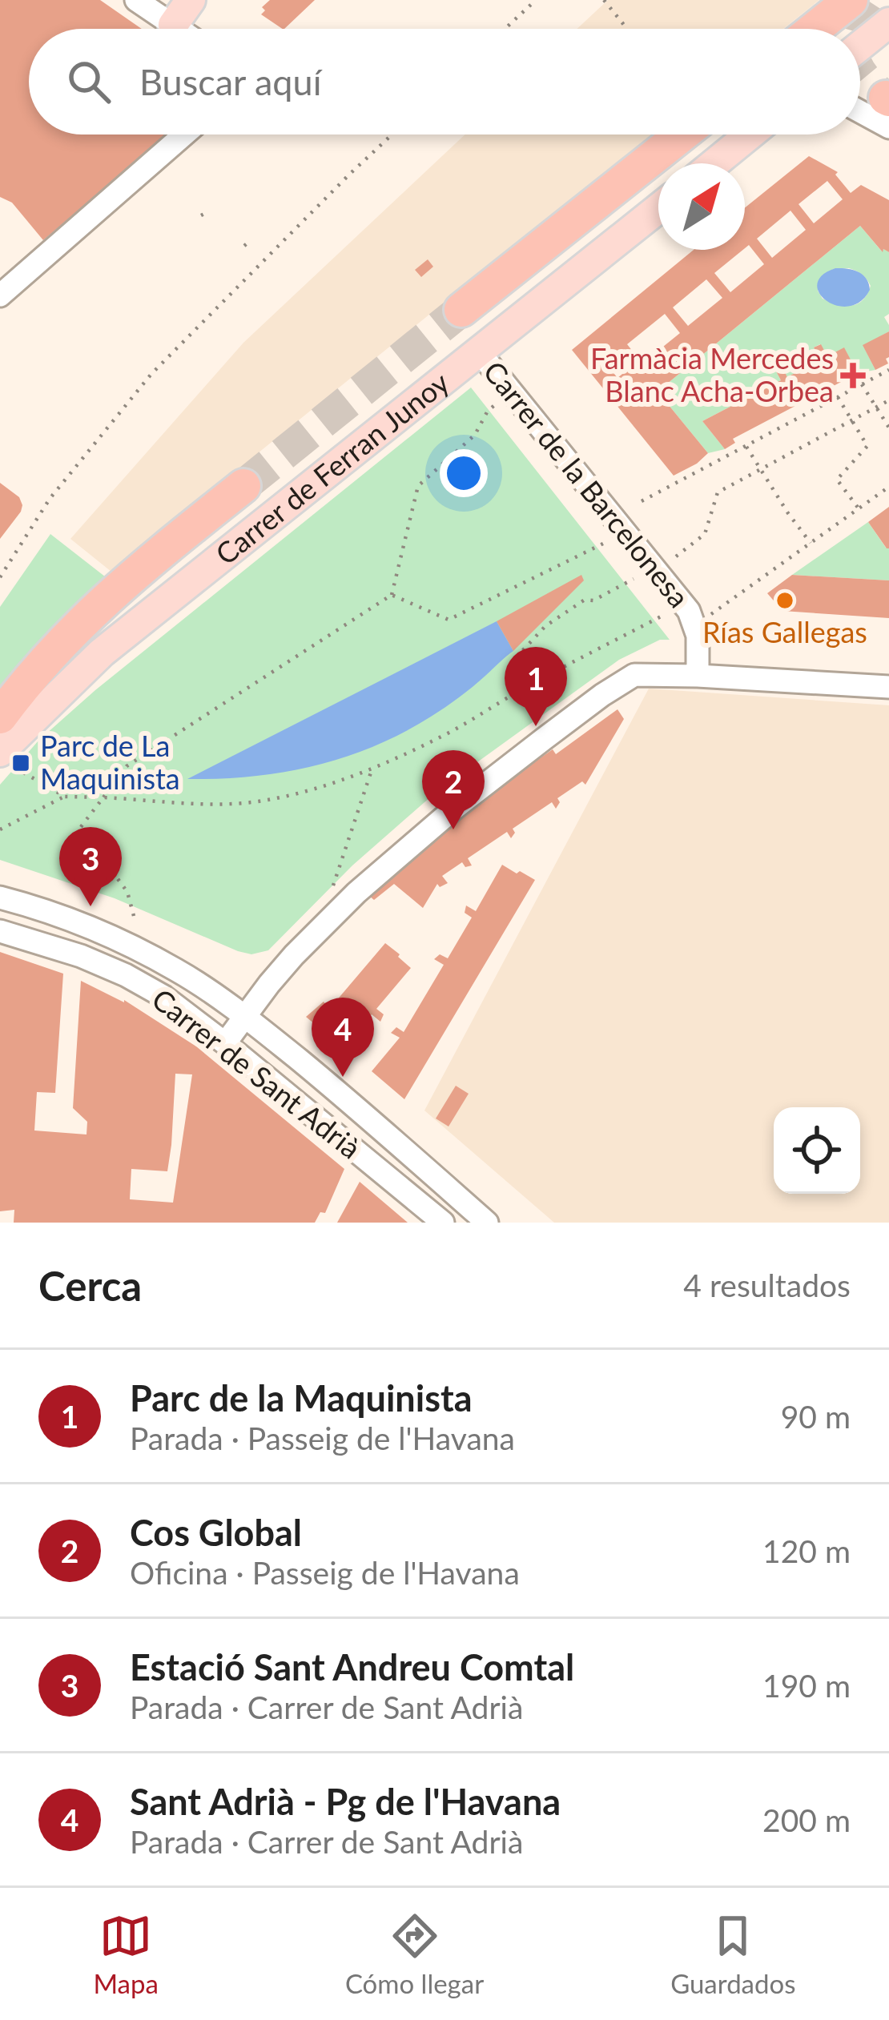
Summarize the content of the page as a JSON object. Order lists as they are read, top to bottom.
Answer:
{
  "streets": {
    "main road": ["Carrer de Ferran Junoy"],
    "street": ["Carrer de la Barcelonesa", "Carrer de Sant Adrià"]
  },
  "crossings": [
    ["Carrer de Ferran Junoy", "Carrer de la Barcelonesa"]
  ],
  "places": {
    "health": ["Farmàcia Mercedes Blanc Acha-Orbea"],
    "other": ["Rías Gallegas"],
    "transit": ["Parc de La Maquinista"]
  },
  "north": "top right",
  "page": {
    "search": "Buscar aquí",
    "pins": [
      "1",
      "2",
      "3",
      "4"
    ],
    "heading": ["Cerca", "4 resultados"],
    "list": [
      {
        "mark": "1",
        "name": "Parc de la Maquinista",
        "note": "Parada · Passeig de l'Havana",
        "value": "90 m"
      },
      {
        "mark": "2",
        "name": "Cos Global",
        "note": "Oficina · Passeig de l'Havana",
        "value": "120 m"
      },
      {
        "mark": "3",
        "name": "Estació Sant Andreu Comtal",
        "note": "Parada · Carrer de Sant Adrià",
        "value": "190 m"
      },
      {
        "mark": "4",
        "name": "Sant Adrià - Pg de l'Havana",
        "note": "Parada · Carrer de Sant Adrià",
        "value": "200 m"
      }
    ],
    "nav": ["Mapa", "Cómo llegar", "Guardados"]
  }
}
